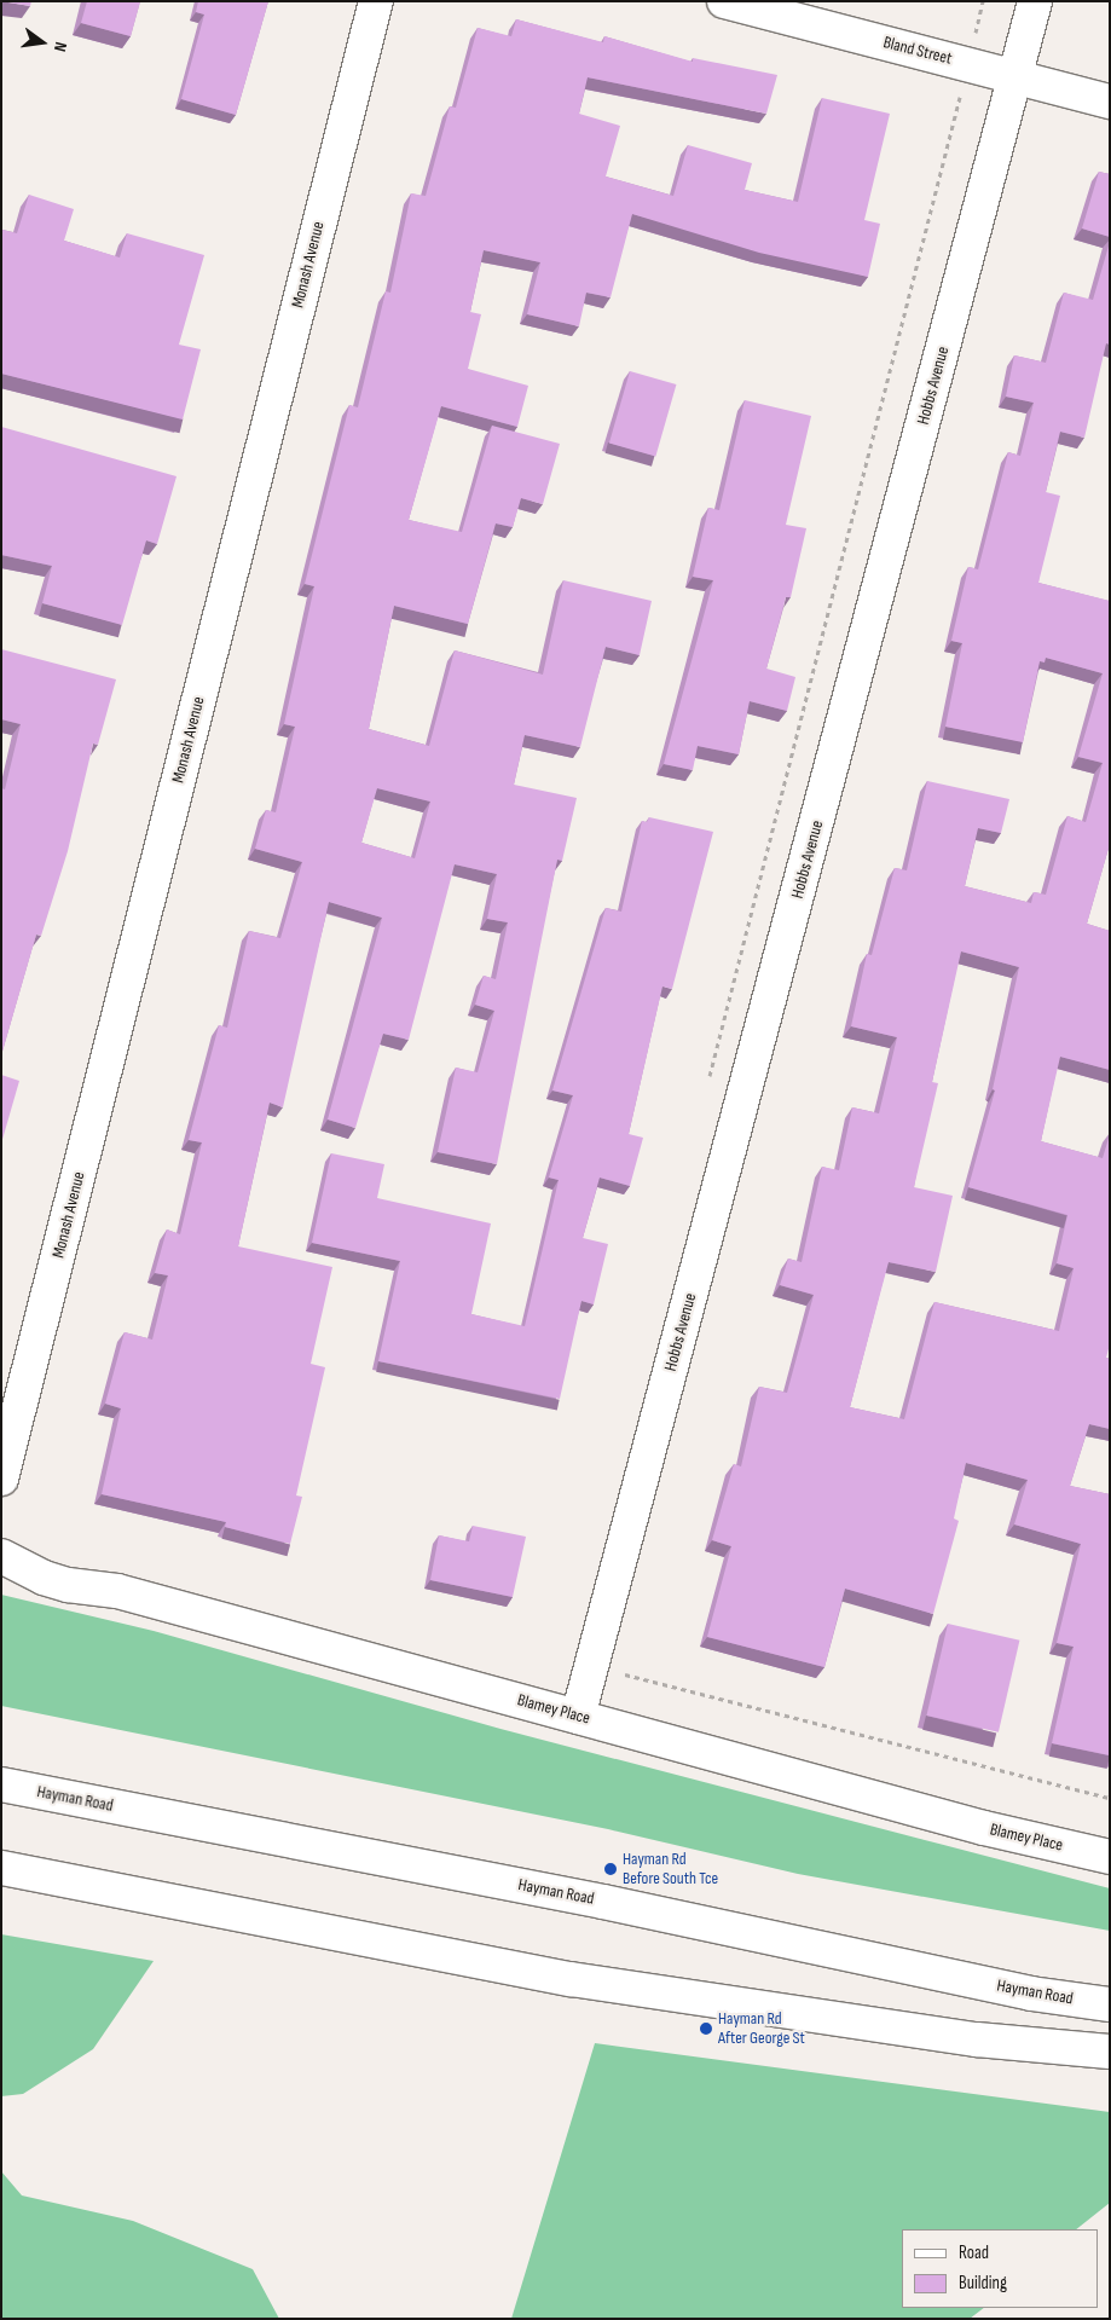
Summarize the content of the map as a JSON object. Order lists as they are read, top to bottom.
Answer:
{
  "streets": {
    "street": [
      "Bland Street",
      "Monash Avenue",
      "Hobbs Avenue",
      "Blamey Place",
      "Hayman Road"
    ]
  },
  "crossings": [
    ["Bland Street", "Hobbs Avenue"],
    ["Hobbs Avenue", "Blamey Place"]
  ],
  "places": ["Hayman Rd Before South Tce", "Hayman Rd After George St"],
  "legend": ["Road", "Building"],
  "north": "right"
}
